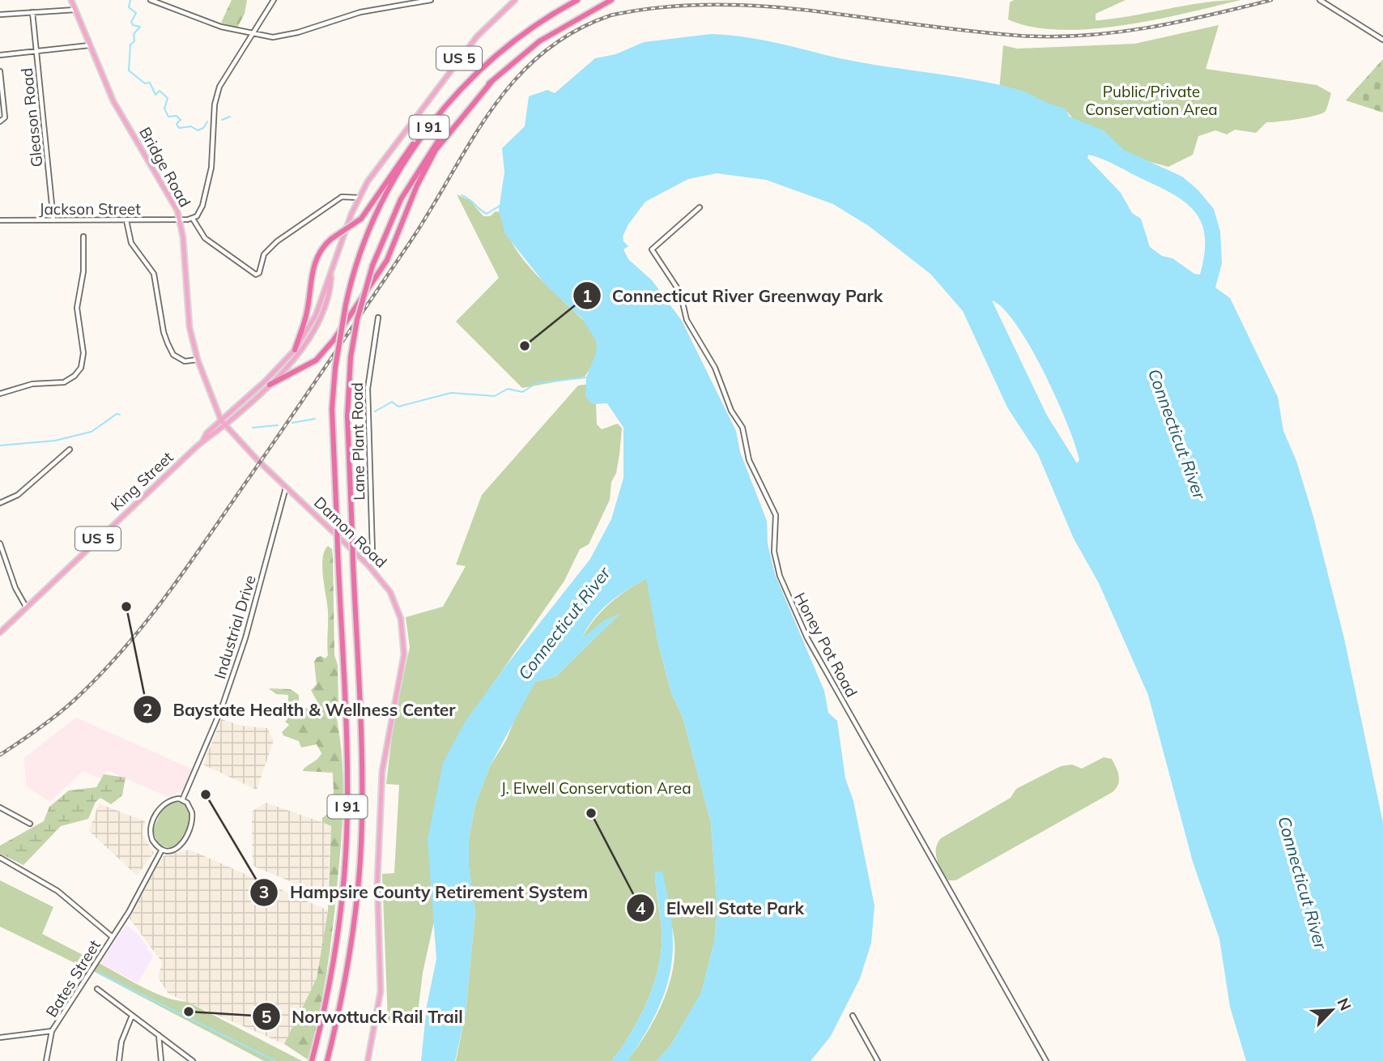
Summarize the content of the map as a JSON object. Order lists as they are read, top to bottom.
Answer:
{
  "streets": {
    "highway": ["I 91"],
    "main road": [
      "US 5",
      "Bridge Road",
      "King Street",
      "Damon Road"
    ],
    "street": [
      "Gleason Road",
      "Jackson Street",
      "Lane Plant Road",
      "Industrial Drive",
      "Honey Pot Road",
      "Bates Street"
    ]
  },
  "crossings": [
    ["US 5", "Bridge Road"],
    ["US 5", "King Street"],
    ["US 5", "Damon Road"],
    ["Gleason Road", "Jackson Street"],
    ["Bridge Road", "Jackson Street"],
    ["Bridge Road", "King Street"],
    ["Bridge Road", "Damon Road"],
    ["Lane Plant Road", "Damon Road"],
    ["King Street", "Damon Road"],
    ["Damon Road", "Industrial Drive"]
  ],
  "water": ["Connecticut River"],
  "parks": ["Public/Private Conservation Area", "J. Elwell Conservation Area"],
  "places": [
    "Connecticut River Greenway Park",
    "Baystate Health & Wellness Center",
    "Hampsire County Retirement System",
    "Elwell State Park",
    "Norwottuck Rail Trail"
  ],
  "north": "top right"
}
